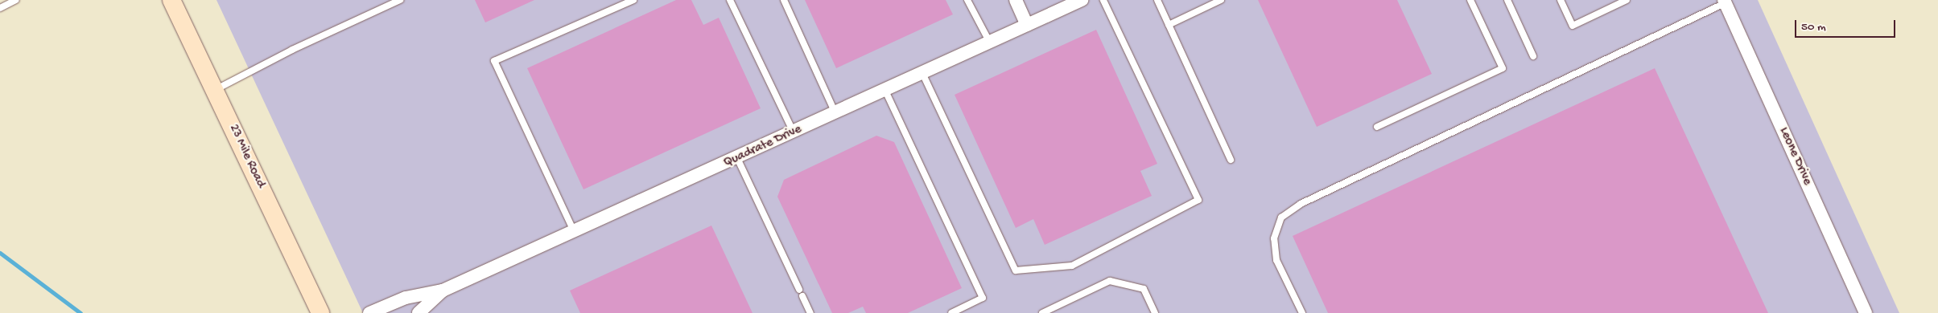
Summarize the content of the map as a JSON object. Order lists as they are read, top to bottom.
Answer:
{
  "streets": {
    "main road": ["23 Mile Road"],
    "street": ["Quadrate Drive", "Leone Drive"]
  },
  "scale_bar": "50 m"
}
